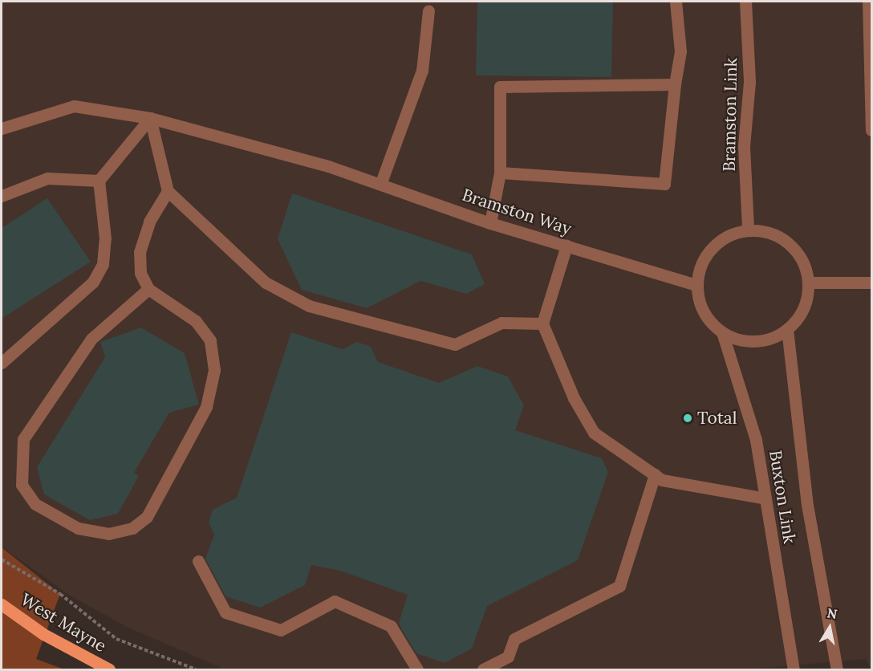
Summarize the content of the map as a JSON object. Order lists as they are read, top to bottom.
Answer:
{
  "streets": {
    "main road": ["West Mayne"],
    "street": ["Bramston Link", "Bramston Way", "Buxton Link"]
  },
  "crossings": [
    ["Bramston Link", "Bramston Way"],
    ["Bramston Link", "Buxton Link"],
    ["Bramston Way", "Buxton Link"]
  ],
  "places": ["Total"],
  "north": "top"
}
